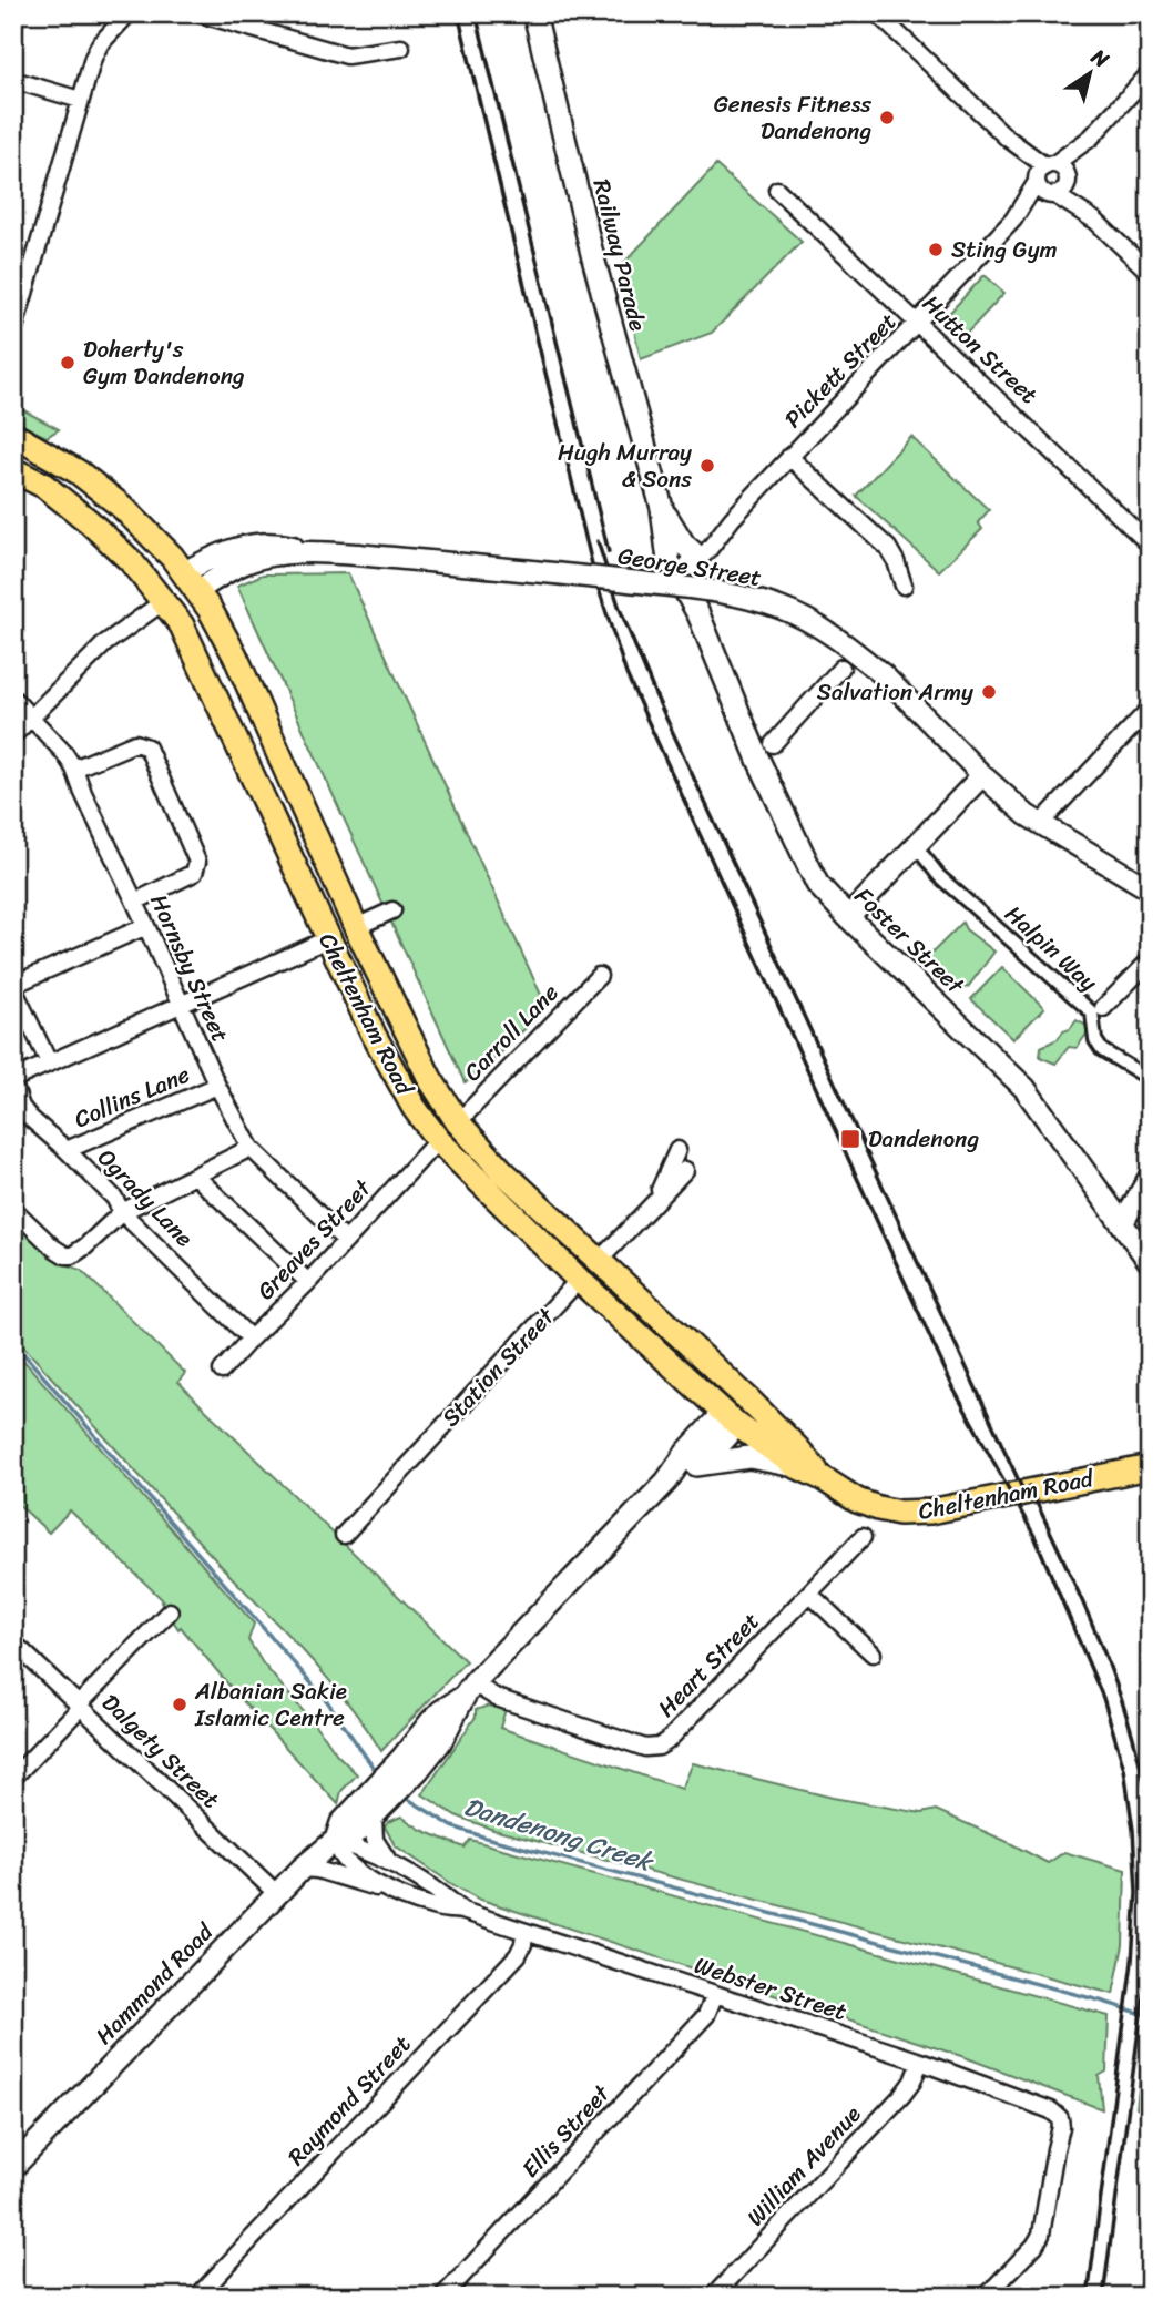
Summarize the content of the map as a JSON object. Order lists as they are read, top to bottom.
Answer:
{
  "streets": {
    "main road": [
      "Railway Parade",
      "Foster Street",
      "Cheltenham Road",
      "Station Street",
      "Hammond Road"
    ],
    "street": [
      "Hutton Street",
      "Pickett Street",
      "George Street",
      "Halpin Way",
      "Hornsby Street",
      "Carroll Lane",
      "Collins Lane",
      "Ogrady Lane",
      "Greaves Street",
      "Heart Street",
      "Dalgety Street",
      "Webster Street",
      "Raymond Street",
      "Ellis Street",
      "William Avenue"
    ]
  },
  "crossings": [
    ["Railway Parade", "Pickett Street"],
    ["Railway Parade", "Foster Street"],
    ["Hutton Street", "Pickett Street"],
    ["Pickett Street", "Foster Street"],
    ["George Street", "Cheltenham Road"],
    ["Hornsby Street", "Collins Lane"],
    ["Hornsby Street", "Greaves Street"],
    ["Cheltenham Road", "Carroll Lane"],
    ["Cheltenham Road", "Greaves Street"],
    ["Cheltenham Road", "Station Street"],
    ["Cheltenham Road", "Hammond Road"],
    ["Collins Lane", "Ogrady Lane"],
    ["Ogrady Lane", "Greaves Street"],
    ["Heart Street", "Hammond Road"],
    ["Dalgety Street", "Hammond Road"],
    ["Hammond Road", "Webster Street"],
    ["Webster Street", "Raymond Street"],
    ["Webster Street", "Ellis Street"],
    ["Webster Street", "William Avenue"]
  ],
  "water": ["Dandenong Creek"],
  "places": {
    "other": [
      "Genesis Fitness Dandenong",
      "Sting Gym",
      "Doherty's Gym Dandenong",
      "Hugh Murray & Sons",
      "Salvation Army",
      "Albanian Sakie Islamic Centre"
    ],
    "transit": ["Dandenong"]
  },
  "north": "top right"
}
